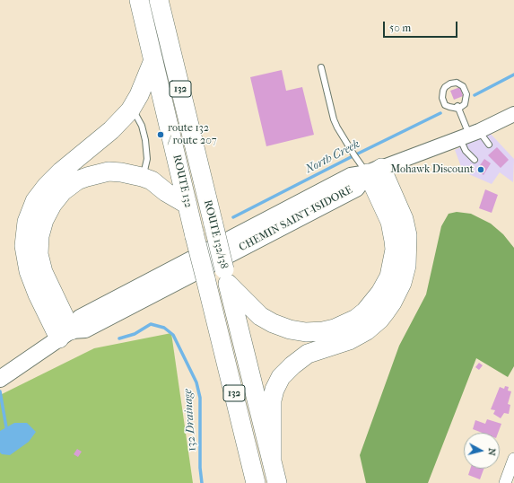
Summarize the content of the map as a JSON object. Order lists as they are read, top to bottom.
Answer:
{
  "streets": {
    "highway": ["132", "ROUTE 132", "ROUTE 132/138"],
    "main road": ["CHEMIN SAINT-ISIDORE"]
  },
  "crossings": [
    ["ROUTE 132", "ROUTE 132/138"]
  ],
  "water": ["North Creek", "132 Drainage"],
  "places": ["route 132 / route 207", "Mohawk Discount"],
  "scale_bar": "50 m",
  "north": "right"
}
